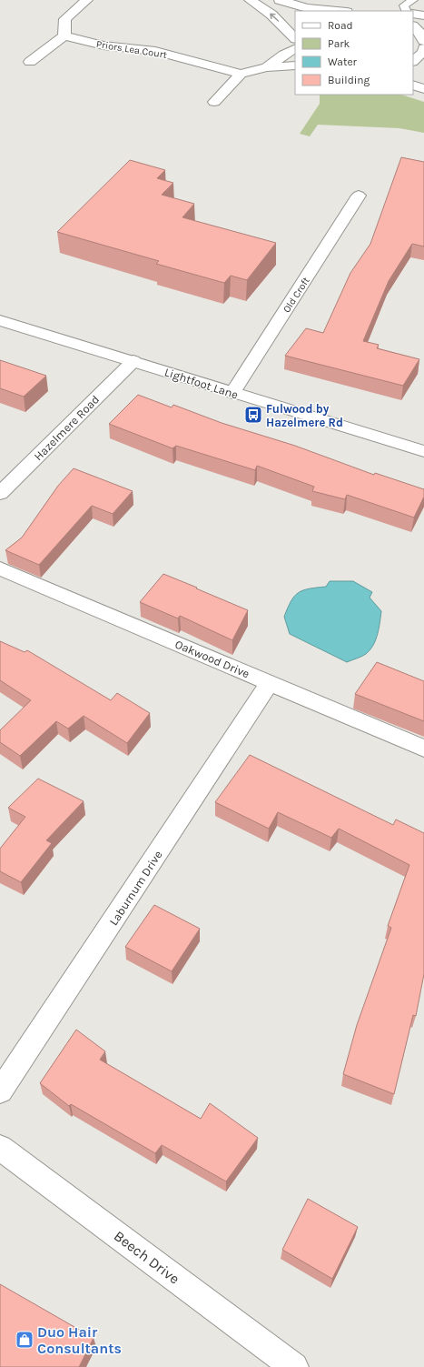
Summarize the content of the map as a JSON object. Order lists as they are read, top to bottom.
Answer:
{
  "streets": {
    "street": [
      "Priors Lea Court",
      "Old Croft",
      "Lightfoot Lane",
      "Hazelmere Road",
      "Oakwood Drive",
      "Laburnum Drive",
      "Beech Drive"
    ]
  },
  "crossings": [
    ["Old Croft", "Lightfoot Lane"],
    ["Lightfoot Lane", "Hazelmere Road"],
    ["Oakwood Drive", "Laburnum Drive"]
  ],
  "places": {
    "bus stop": ["Fulwood by Hazelmere Rd"],
    "shop": ["Duo Hair Consultants"]
  },
  "legend": [
    "Road",
    "Park",
    "Water",
    "Building"
  ]
}
